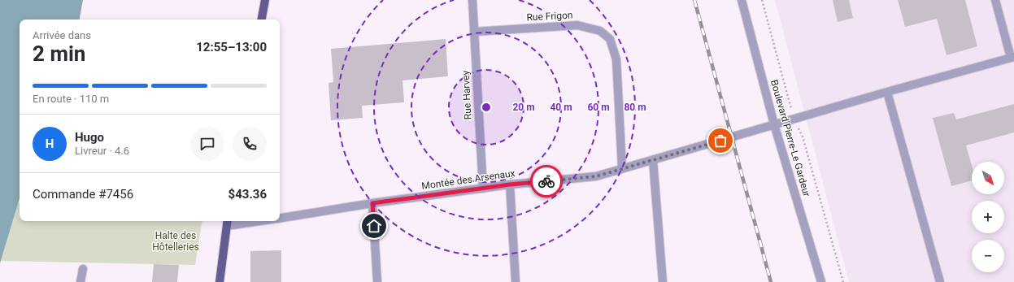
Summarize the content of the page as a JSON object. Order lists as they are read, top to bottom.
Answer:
{
  "streets": {
    "street": [
      "Rue Frigon",
      "Rue Harvey",
      "Boulevard Pierre-Le Gardeur",
      "Montée des Arsenaux"
    ]
  },
  "crossings": [
    ["Rue Frigon", "Rue Harvey"],
    ["Rue Frigon", "Montée des Arsenaux"],
    ["Rue Harvey", "Montée des Arsenaux"],
    ["Boulevard Pierre-Le Gardeur", "Montée des Arsenaux"]
  ],
  "parks": ["Halte des Hôtelleries"],
  "north": "bottom right",
  "page": {
    "heading": ["2 min", "Arrivée dans", "12:55–13:00"],
    "panel": [
      "Hugo",
      "Livreur · 4.6",
      "Commande #7456",
      "$43.36"
    ],
    "bar": "En route · 110 m",
    "round": "H",
    "map_buttons": ["+", "−"]
  },
  "rings": [
    "20 m",
    "40 m",
    "60 m",
    "80 m"
  ]
}
